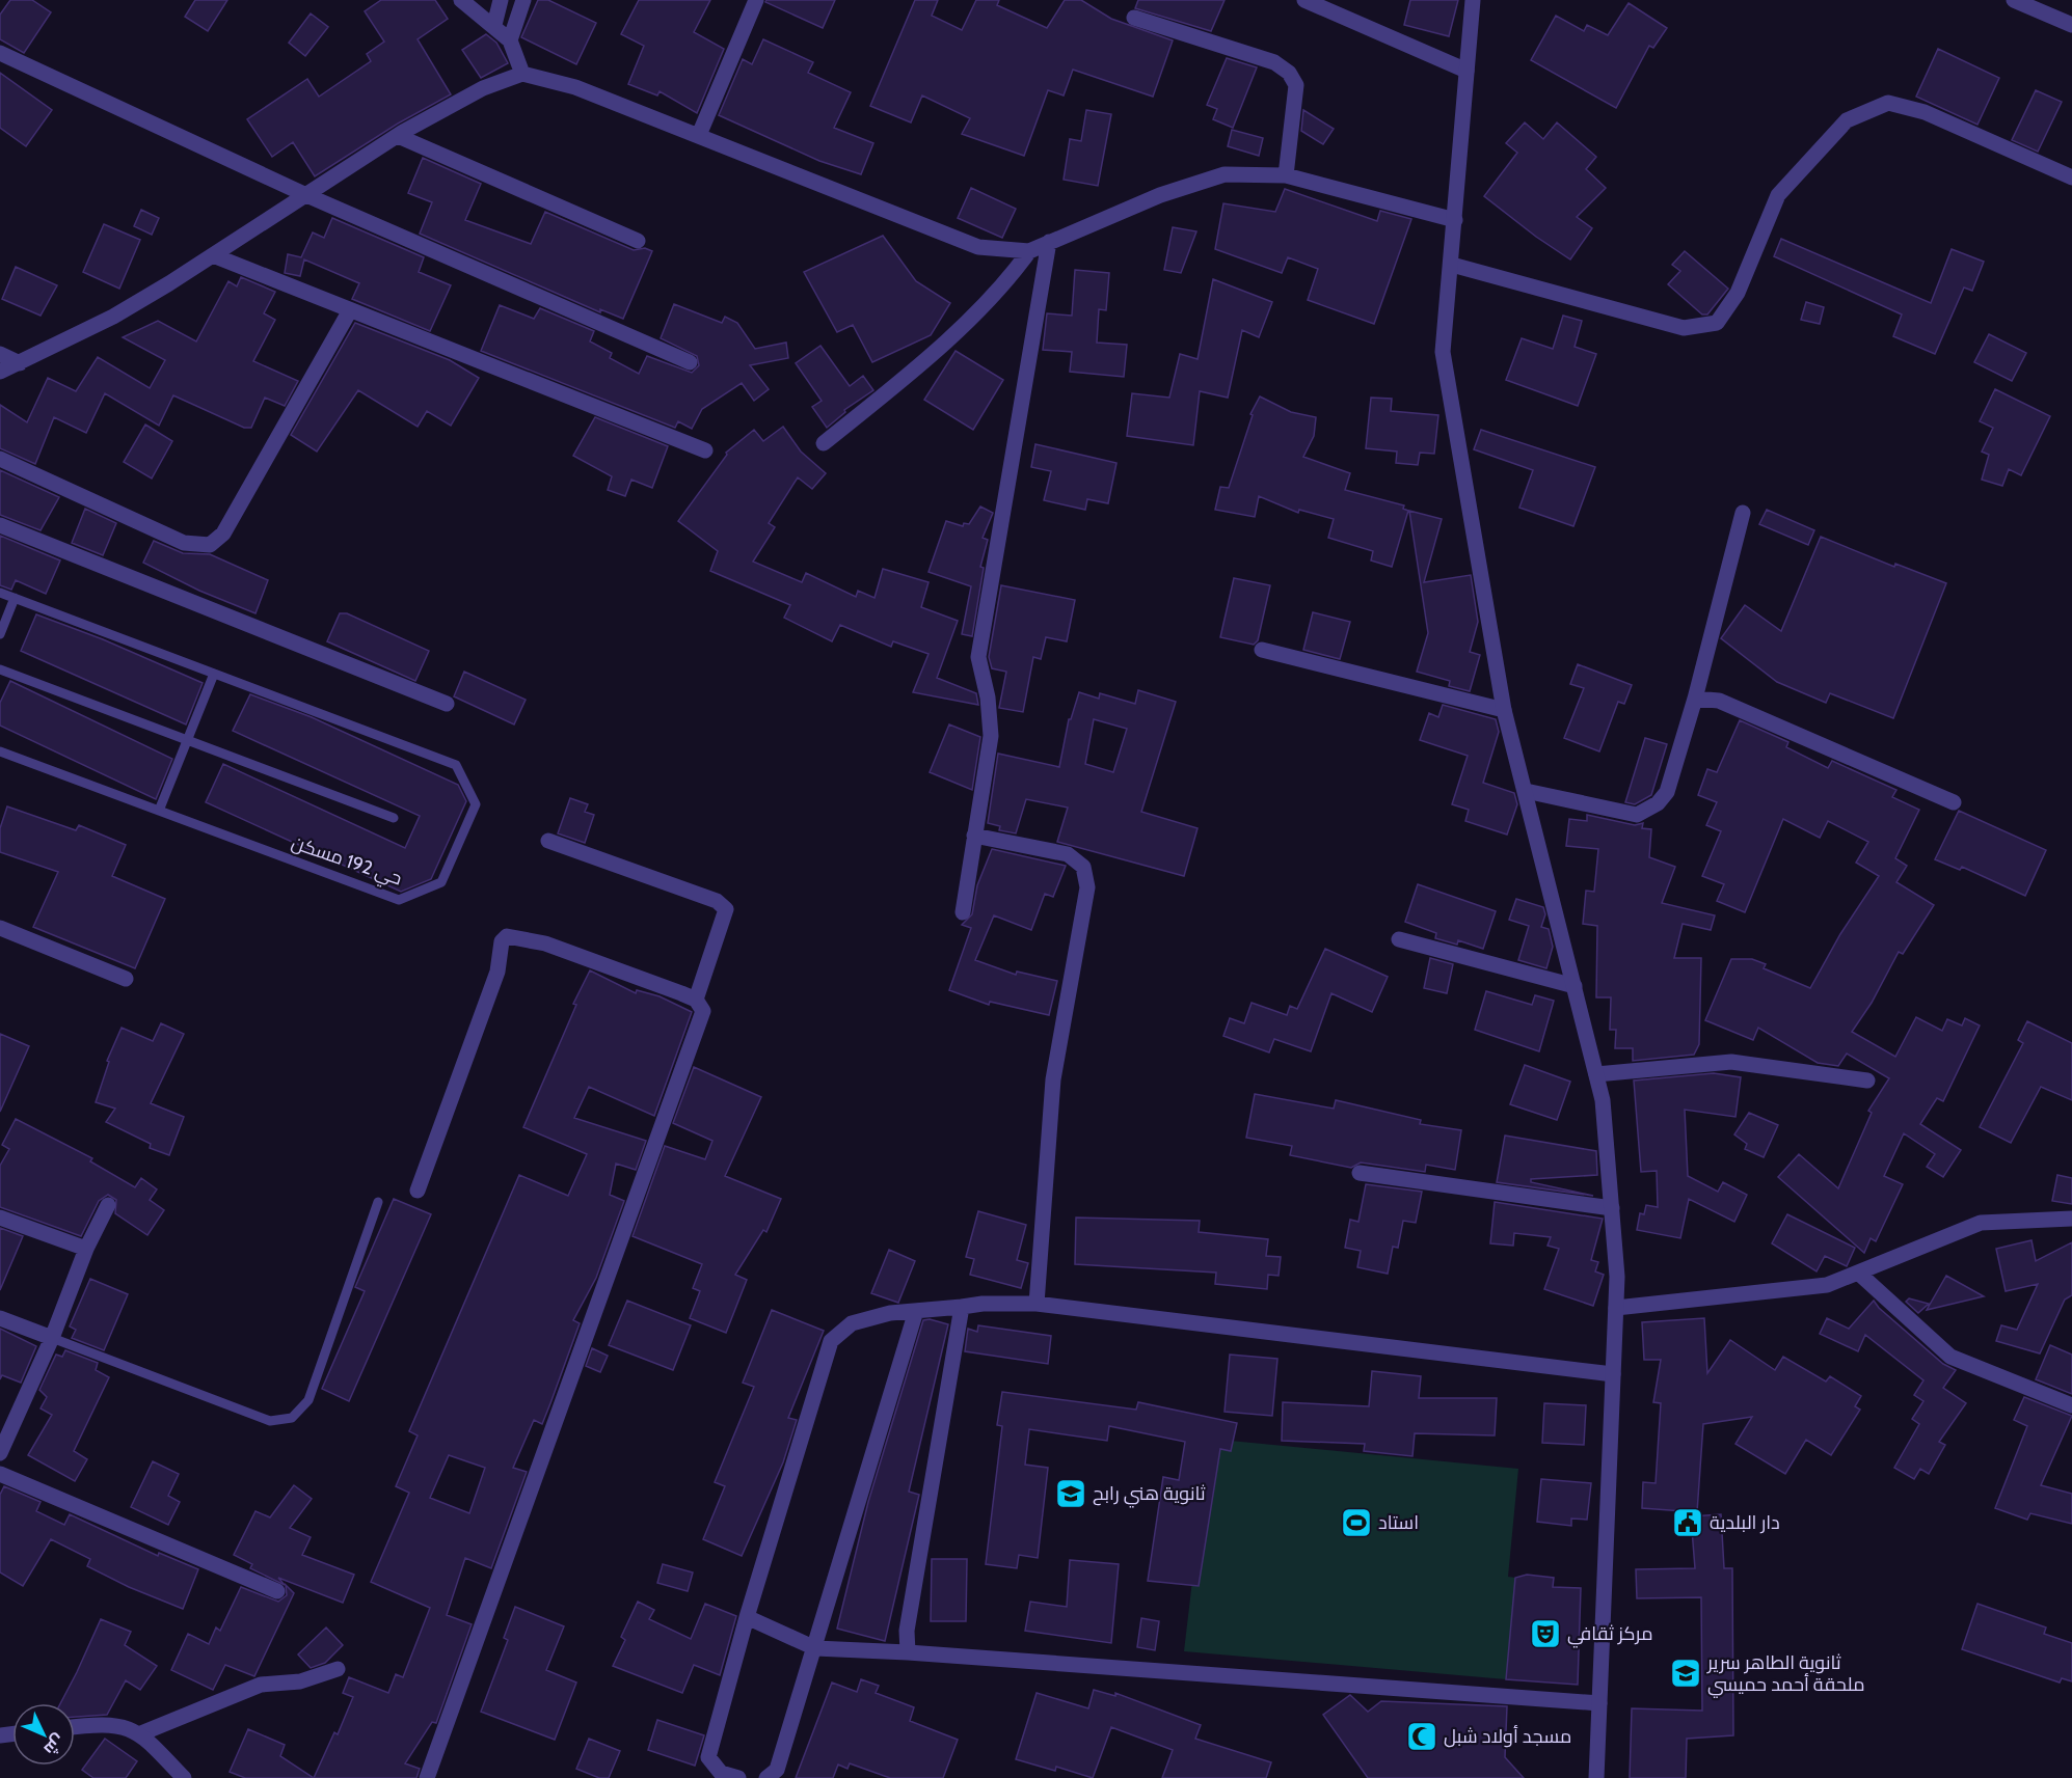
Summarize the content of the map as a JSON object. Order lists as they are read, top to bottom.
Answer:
{
  "streets": {
    "lane": ["حي 192 مسكن"]
  },
  "places": {
    "school or university": ["ثانوية هني رابح", "ثانوية الطاهر سرير ملحقة أحمد حميسي"],
    "sports": ["استاد"],
    "public building": ["دار البلدية"],
    "theatre": ["مركز ثقافي"],
    "mosque": ["مسجد أولاد شبل"]
  },
  "north": "bottom right"
}
